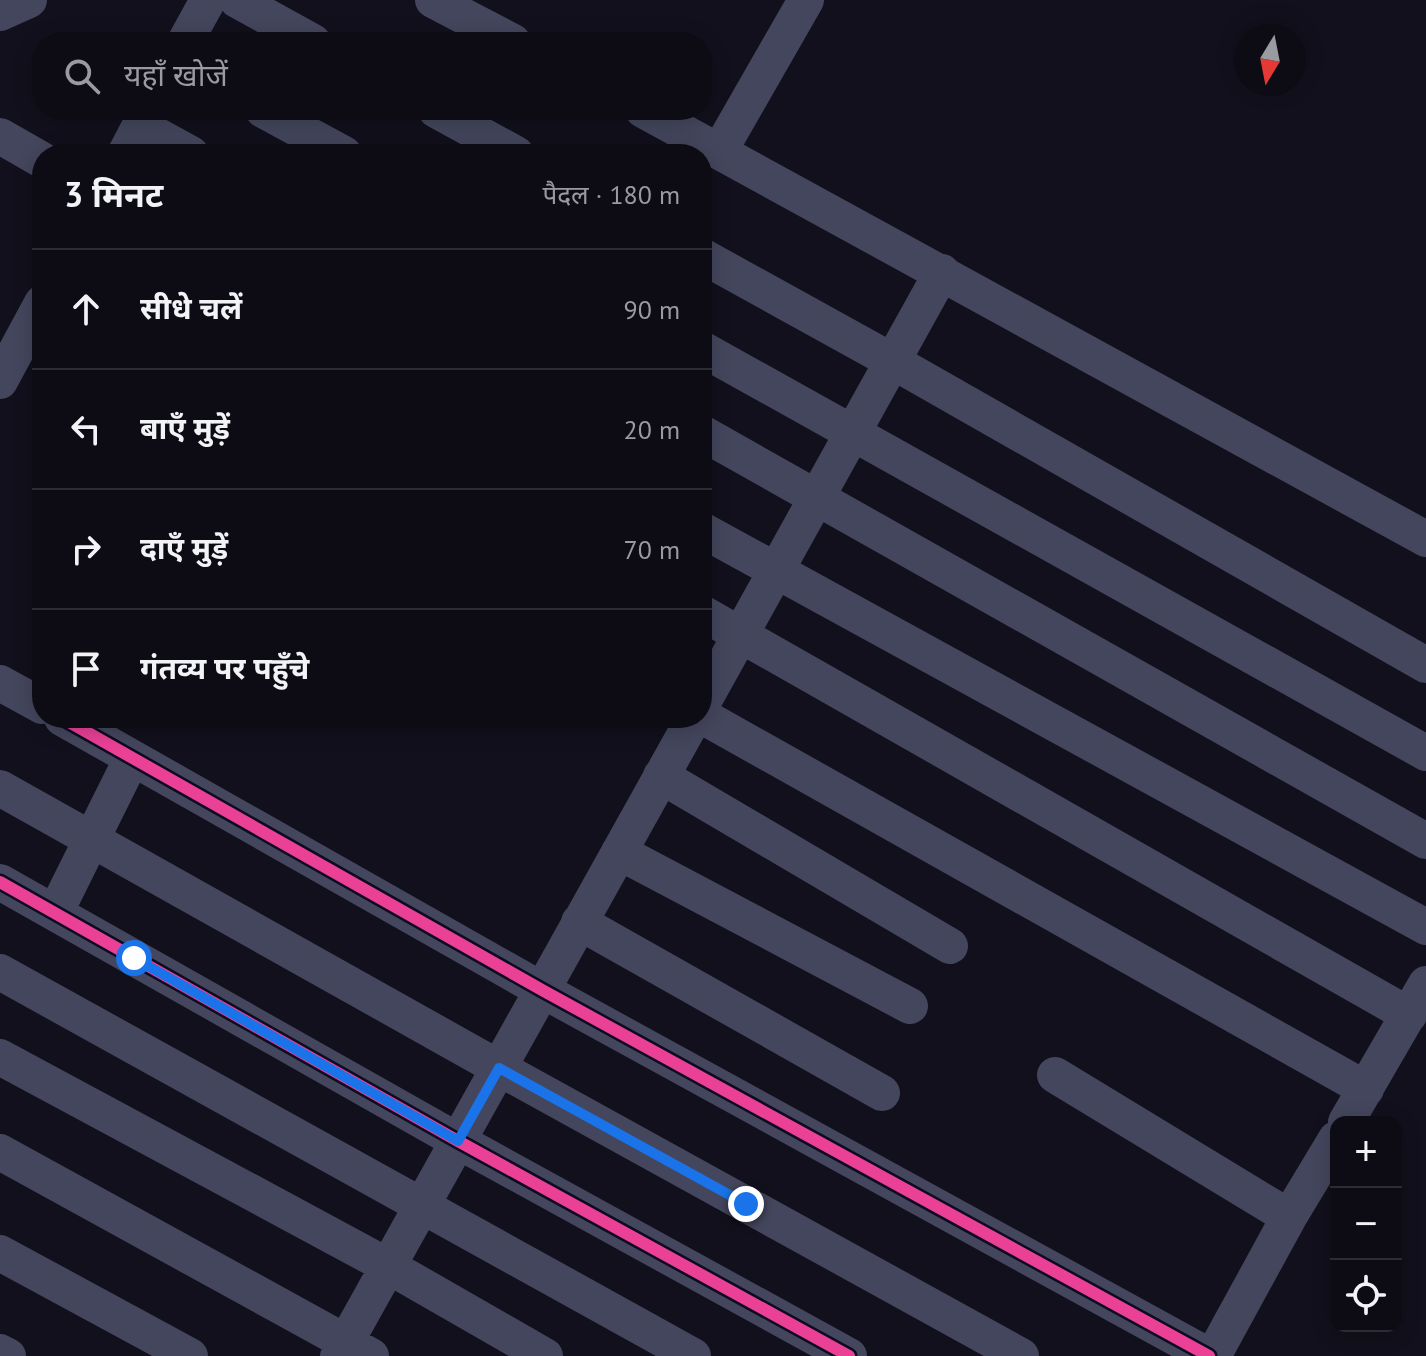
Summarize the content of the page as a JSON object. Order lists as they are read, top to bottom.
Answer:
{
  "north": "bottom",
  "page": {
    "search": "यहाँ खोजें",
    "heading": ["3 मिनट", "पैदल · 180 m"],
    "list": [
      ["सीधे चलें", "90 m"],
      ["बाएँ मुड़ें", "20 m"],
      ["दाएँ मुड़ें", "70 m"],
      "गंतव्य पर पहुँचे"
    ],
    "map_buttons": ["+", "−"]
  }
}
